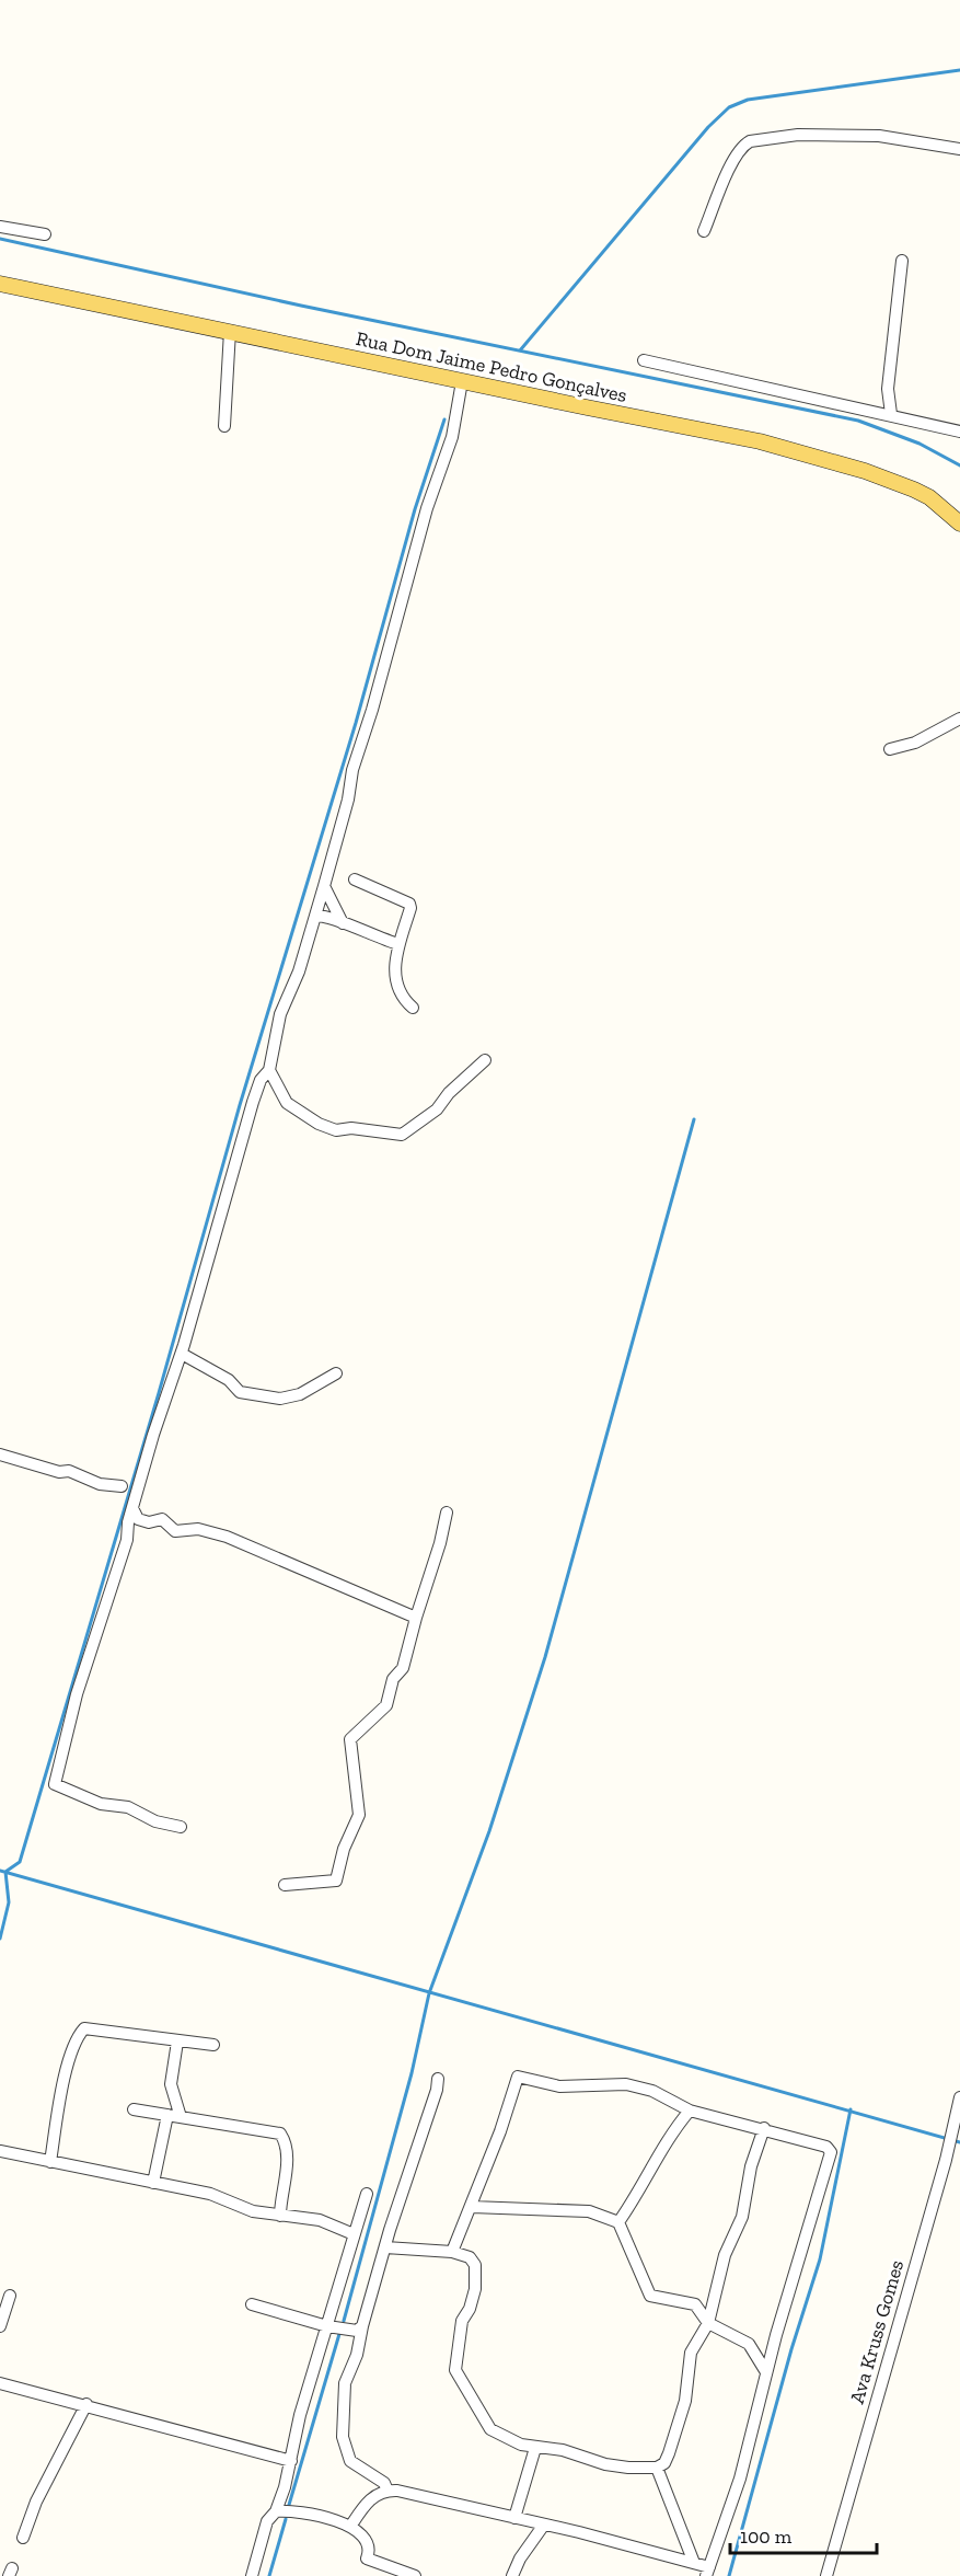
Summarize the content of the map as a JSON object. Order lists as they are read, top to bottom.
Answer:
{
  "streets": {
    "main road": ["Rua Dom Jaime Pedro Gonçalves"],
    "street": ["Ava Kruss Gomes"]
  },
  "scale_bar": "100 m"
}
